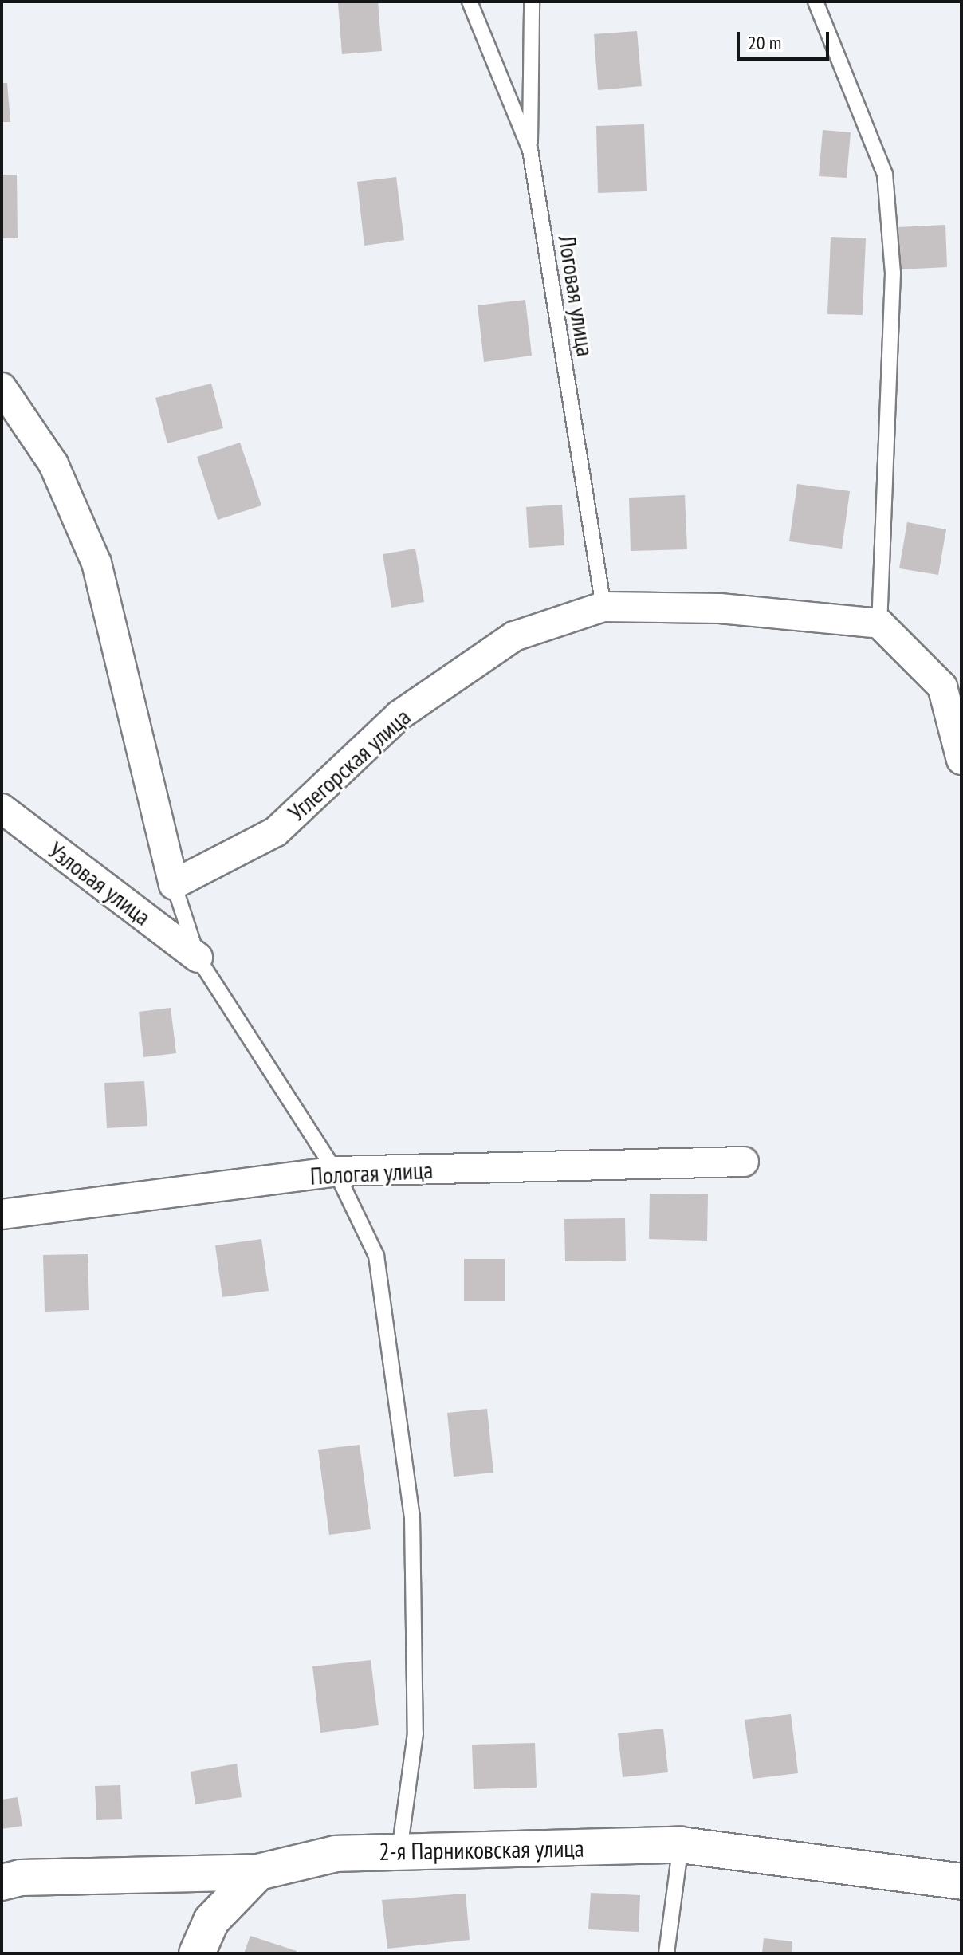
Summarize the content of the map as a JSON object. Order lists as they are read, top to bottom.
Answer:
{
  "streets": {
    "street": [
      "Углегорская улица",
      "Узловая улица",
      "Пологая улица",
      "2-я Парниковская улица"
    ],
    "lane": ["Логовая улица"]
  },
  "crossings": [
    ["Логовая улица", "Углегорская улица"]
  ],
  "scale_bar": "20 m"
}
